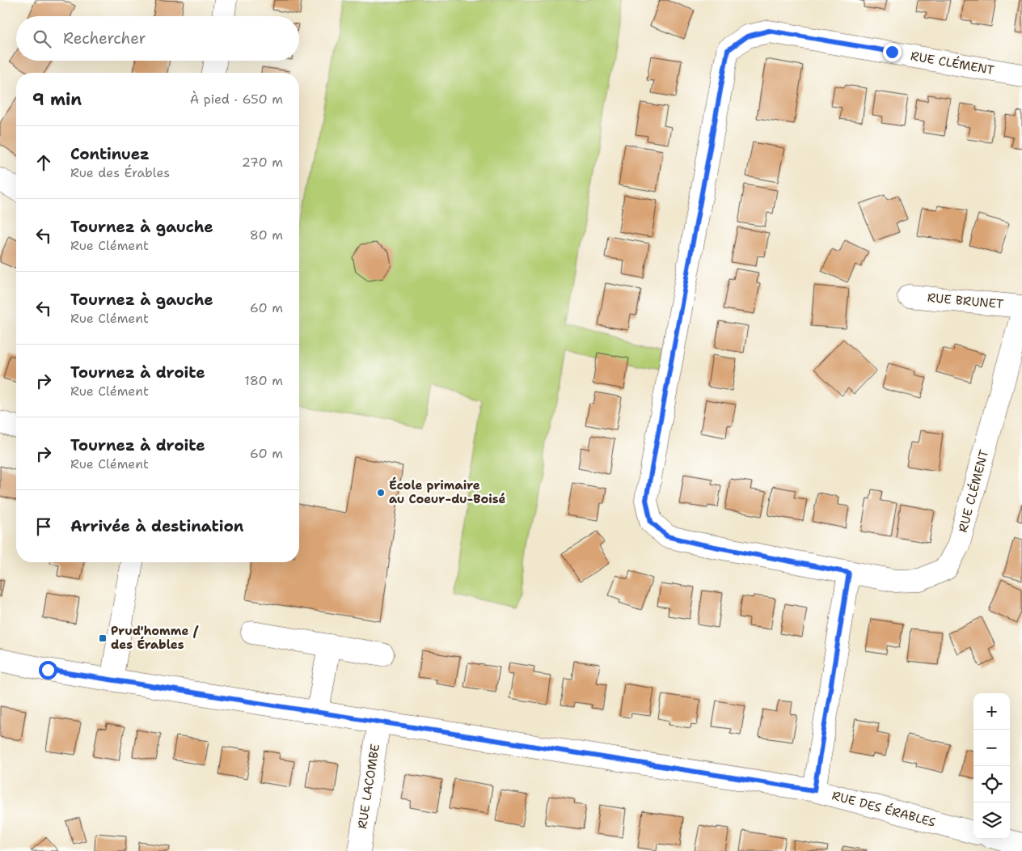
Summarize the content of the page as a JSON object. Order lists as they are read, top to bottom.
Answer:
{
  "streets": {
    "street": [
      "RUE CLÉMENT",
      "RUE BRUNET",
      "RUE LACOMBE",
      "RUE DES ÉRABLES"
    ]
  },
  "crossings": [
    ["RUE LACOMBE", "RUE DES ÉRABLES"]
  ],
  "places": {
    "other": ["École primaire au Coeur‑du‑Boisé"],
    "transit": ["Prud'homme / des Érables"]
  },
  "page": {
    "search": "Rechercher",
    "heading": ["9 min", "À pied · 650 m"],
    "list": [
      ["Continuez", "Rue des Érables", "270 m"],
      ["Tournez à gauche", "Rue Clément", "80 m"],
      ["Tournez à gauche", "Rue Clément", "60 m"],
      ["Tournez à droite", "Rue Clément", "180 m"],
      ["Tournez à droite", "Rue Clément", "60 m"],
      "Arrivée à destination"
    ],
    "map_buttons": ["+", "−"]
  }
}
